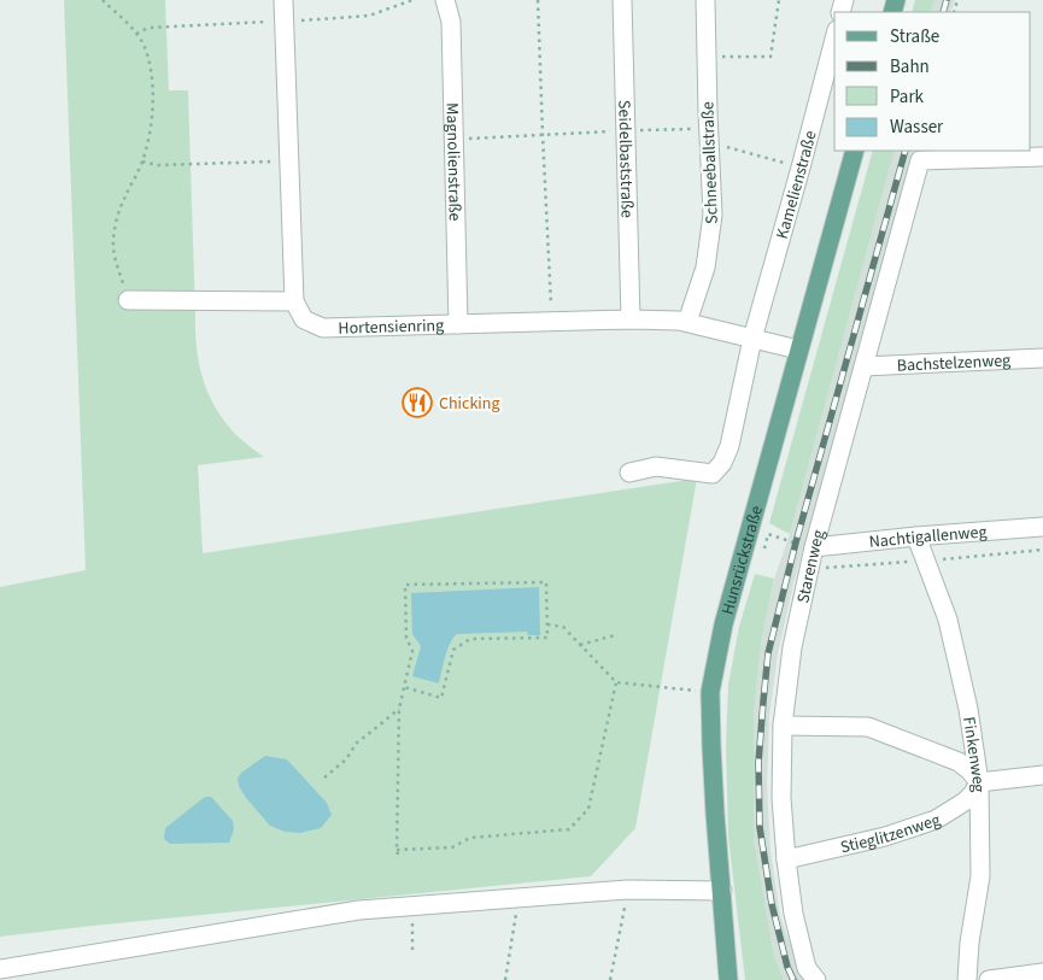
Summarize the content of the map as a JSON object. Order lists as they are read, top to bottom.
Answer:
{
  "streets": {
    "main road": ["Hunsrückstraße"],
    "street": [
      "Seidelbaststraße",
      "Magnolienstraße",
      "Schneeballstraße",
      "Kamelienstraße",
      "Hortensienring",
      "Bachstelzenweg",
      "Nachtigallenweg",
      "Starenweg",
      "Finkenweg",
      "Stieglitzenweg"
    ]
  },
  "crossings": [
    ["Seidelbaststraße", "Hortensienring"],
    ["Magnolienstraße", "Hortensienring"],
    ["Schneeballstraße", "Hortensienring"],
    ["Kamelienstraße", "Hortensienring"],
    ["Hortensienring", "Hunsrückstraße"],
    ["Bachstelzenweg", "Starenweg"],
    ["Nachtigallenweg", "Starenweg"],
    ["Nachtigallenweg", "Finkenweg"],
    ["Starenweg", "Stieglitzenweg"],
    ["Finkenweg", "Stieglitzenweg"]
  ],
  "places": {
    "restaurant": ["Chicking"]
  },
  "legend": [
    "Straße",
    "Bahn",
    "Park",
    "Wasser"
  ]
}
